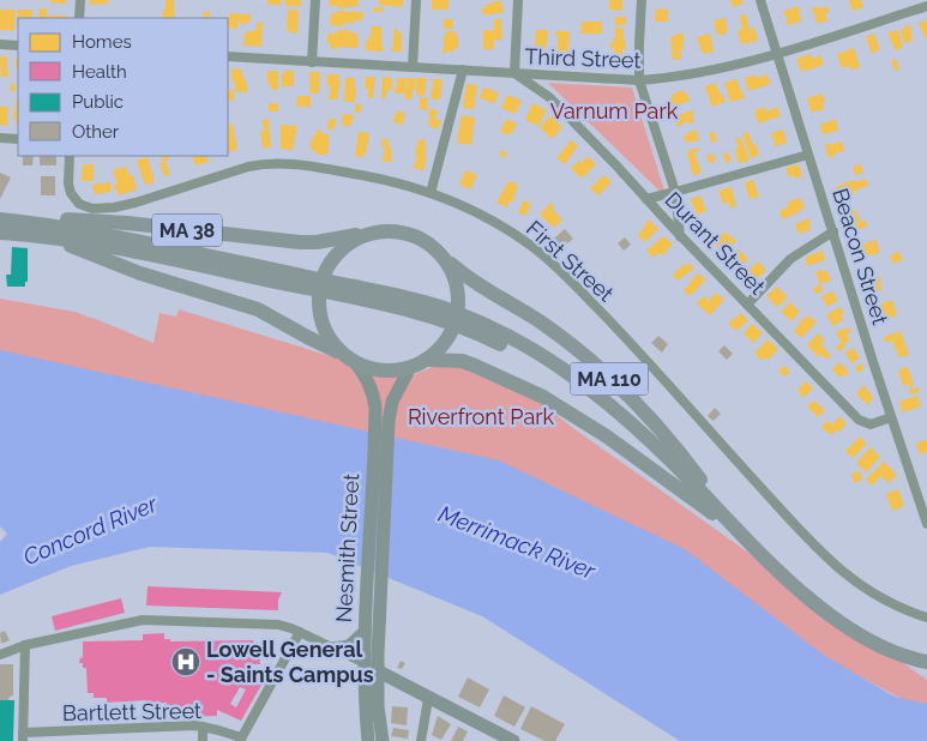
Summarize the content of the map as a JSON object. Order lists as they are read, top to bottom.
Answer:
{
  "streets": {
    "main road": ["MA 38", "MA 110", "Nesmith Street"],
    "street": [
      "Third Street",
      "Durant Street",
      "Beacon Street",
      "First Street",
      "Bartlett Street"
    ]
  },
  "crossings": [
    ["Third Street", "Durant Street"],
    ["Third Street", "Beacon Street"],
    ["MA 38", "MA 110"],
    ["MA 38", "Nesmith Street"],
    ["Durant Street", "Beacon Street"],
    ["MA 110", "Nesmith Street"]
  ],
  "water": ["Concord River", "Merrimack River"],
  "parks": ["Varnum Park", "Riverfront Park"],
  "places": {
    "hospital": ["Lowell General - Saints Campus"]
  },
  "legend": [
    "Homes",
    "Health",
    "Public",
    "Other"
  ]
}
